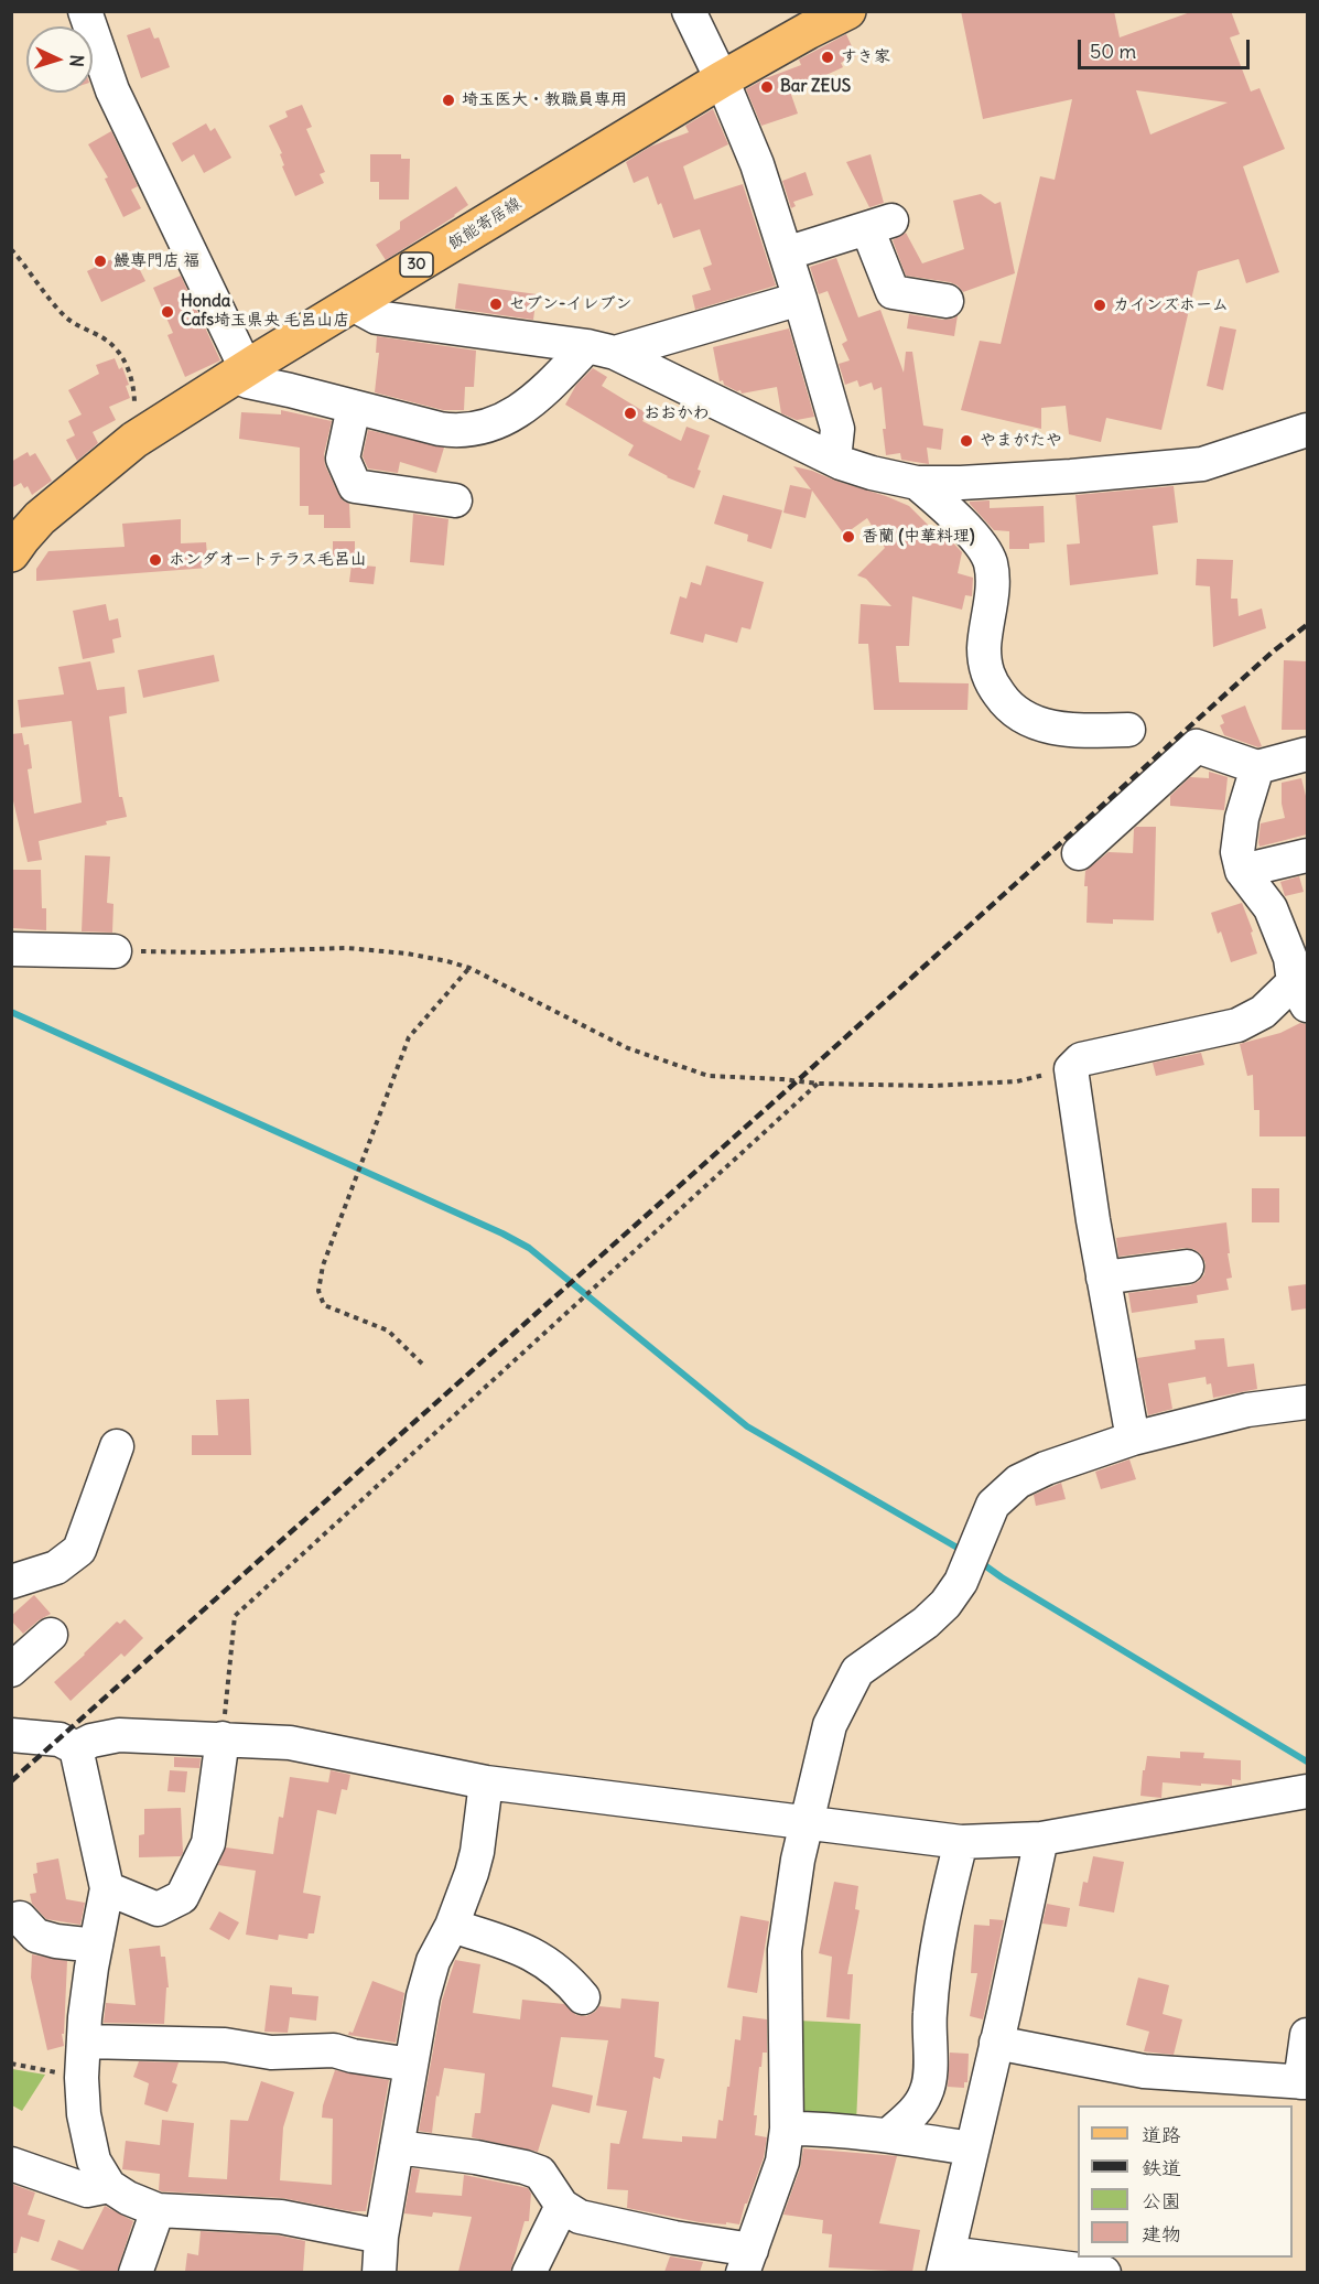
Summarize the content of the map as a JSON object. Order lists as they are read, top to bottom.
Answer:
{
  "streets": {
    "main road": ["飯能寄居線", "30"]
  },
  "places": [
    "すき家",
    "Bar ZEUS",
    "埼玉医大・教職員専用",
    "鰻専門店 福",
    "セブン-イレブン",
    "カインズホーム",
    "Honda Cafs埼玉県央 毛呂山店",
    "おおかわ",
    "やまがたや",
    "香蘭 (中華料理)",
    "ホンダオートテラス毛呂山"
  ],
  "legend": [
    "道路",
    "鉄道",
    "公園",
    "建物"
  ],
  "scale_bar": "50 m",
  "north": "right"
}
